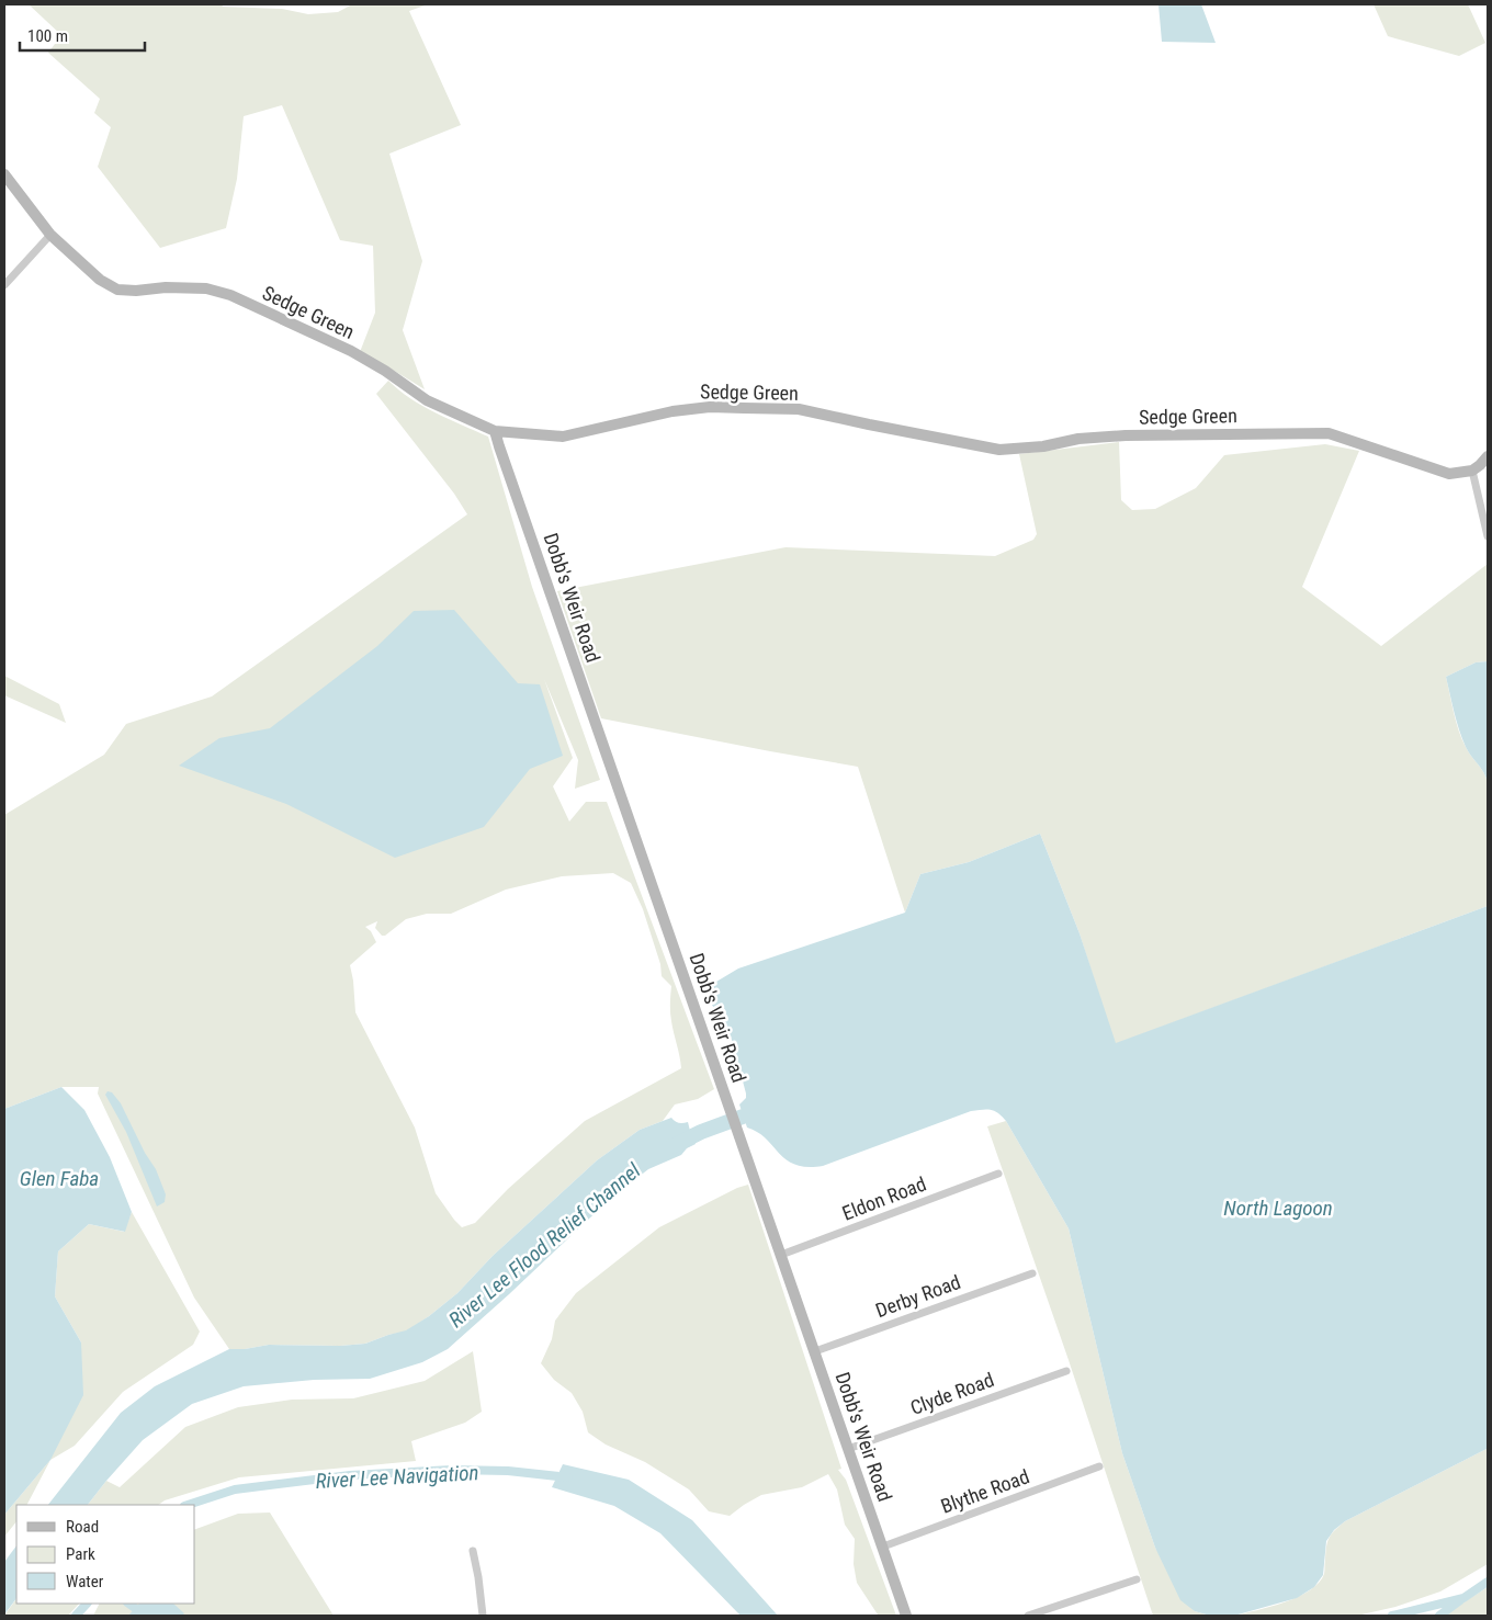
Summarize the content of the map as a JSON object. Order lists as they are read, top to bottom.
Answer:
{
  "streets": {
    "street": [
      "Sedge Green",
      "Dobb's Weir Road",
      "Eldon Road",
      "Derby Road",
      "Clyde Road",
      "Blythe Road"
    ]
  },
  "crossings": [
    ["Sedge Green", "Dobb's Weir Road"],
    ["Dobb's Weir Road", "Eldon Road"],
    ["Dobb's Weir Road", "Derby Road"],
    ["Dobb's Weir Road", "Clyde Road"],
    ["Dobb's Weir Road", "Blythe Road"]
  ],
  "water": [
    "Glen Faba",
    "North Lagoon",
    "River Lee Flood Relief Channel",
    "River Lee Navigation"
  ],
  "legend": ["Road", "Park", "Water"],
  "scale_bar": "100 m"
}
